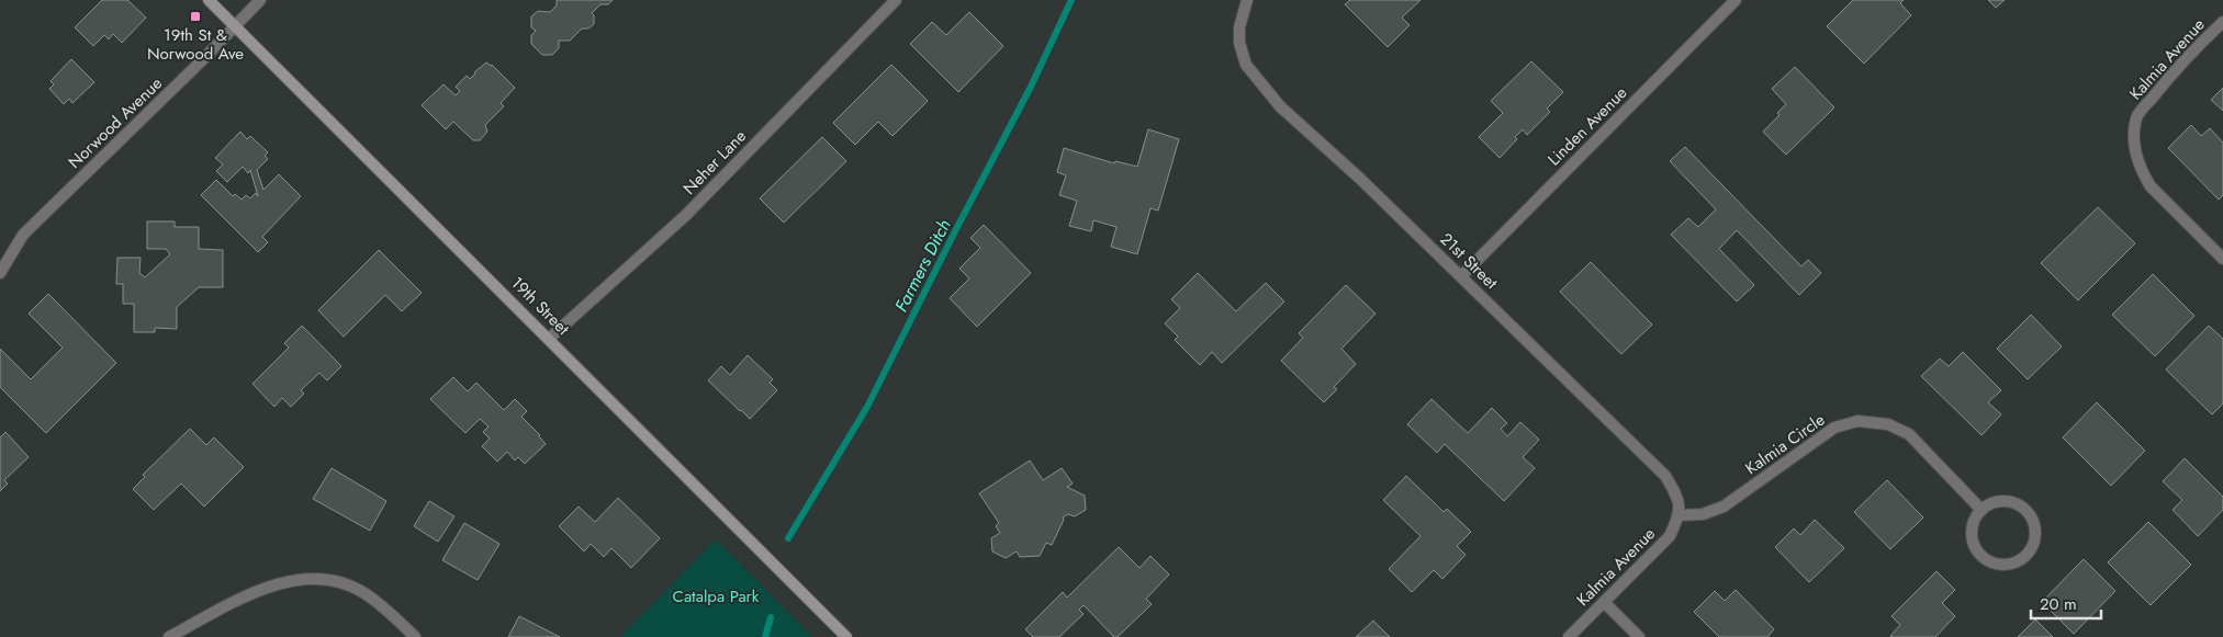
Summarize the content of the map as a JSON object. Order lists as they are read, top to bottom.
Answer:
{
  "streets": {
    "street": [
      "Kalmia Avenue",
      "Norwood Avenue",
      "Linden Avenue",
      "Neher Lane",
      "21st Street",
      "19th Street",
      "Kalmia Circle"
    ]
  },
  "crossings": [
    ["Kalmia Avenue", "21st Street"],
    ["Kalmia Avenue", "Kalmia Circle"],
    ["Norwood Avenue", "19th Street"],
    ["Linden Avenue", "21st Street"],
    ["Neher Lane", "19th Street"],
    ["21st Street", "Kalmia Circle"]
  ],
  "water": ["Farmers Ditch"],
  "parks": ["Catalpa Park"],
  "places": {
    "transit": ["19th St & Norwood Ave"]
  },
  "scale_bar": "20 m"
}
